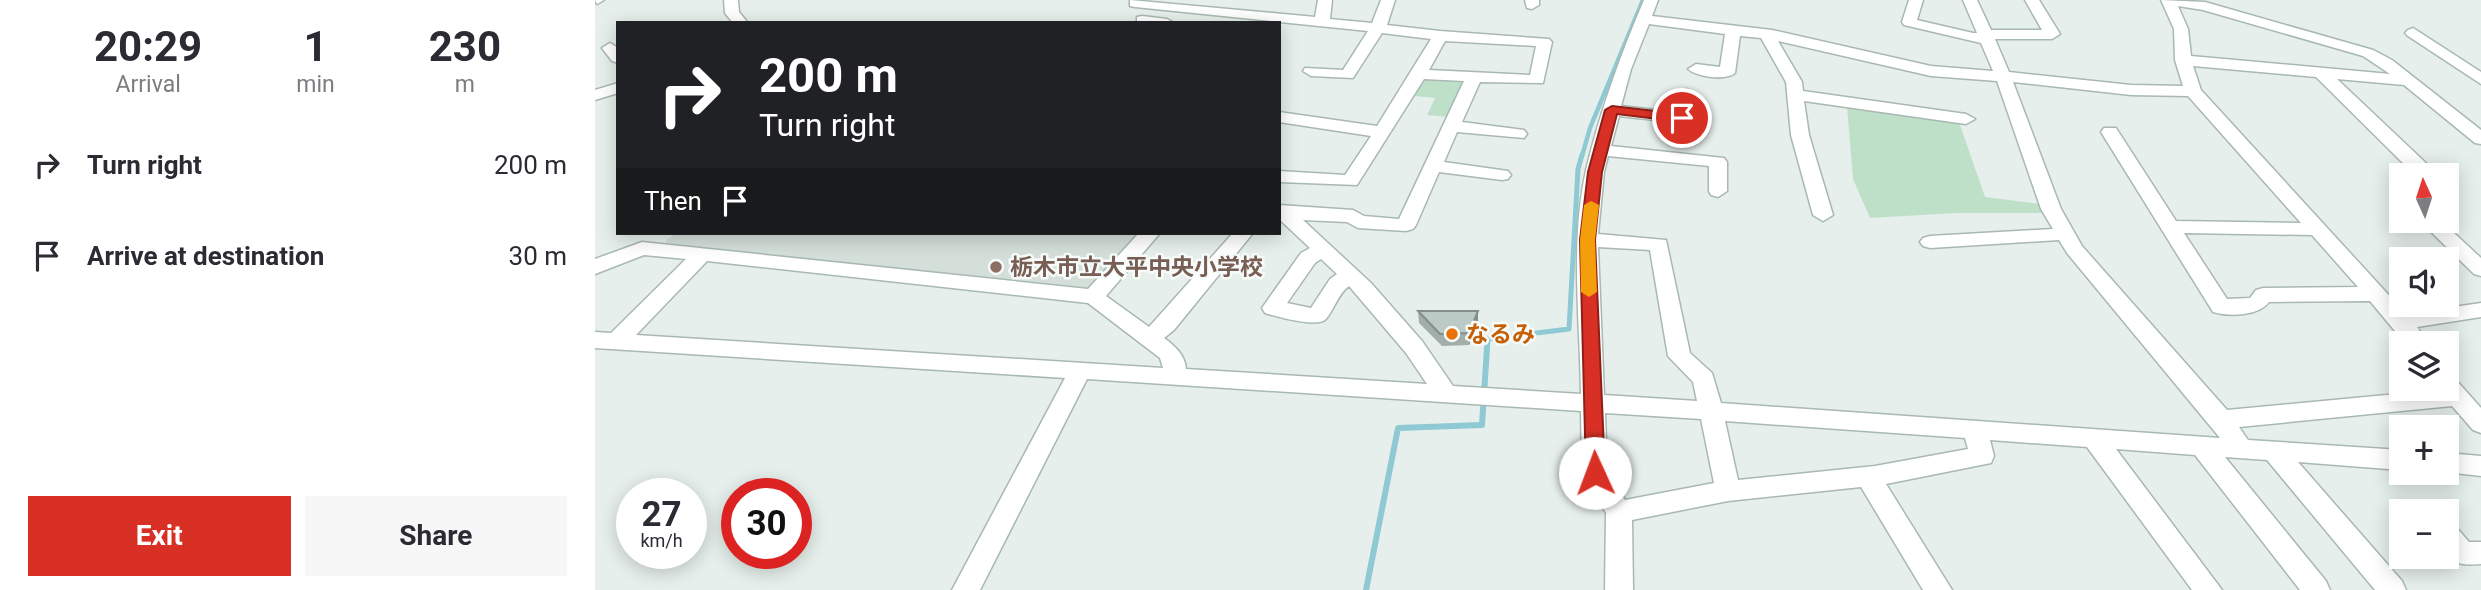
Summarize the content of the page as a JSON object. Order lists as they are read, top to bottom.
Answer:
{
  "places": ["栃木市立大平中央小学校", "なるみ"],
  "north": "top",
  "page": {
    "eta": [
      "20:29",
      "Arrival",
      "1",
      "min",
      "230",
      "m"
    ],
    "turn": ["200 m", "Turn right"],
    "list": [
      {
        "name": "Turn right",
        "value": "200 m"
      },
      {
        "name": "Arrive at destination",
        "value": "30 m"
      }
    ],
    "map_buttons": ["+", "−"],
    "then": "Then",
    "speed": "27 km/h",
    "limit": "30",
    "buttons": ["Exit", "Share"]
  }
}
